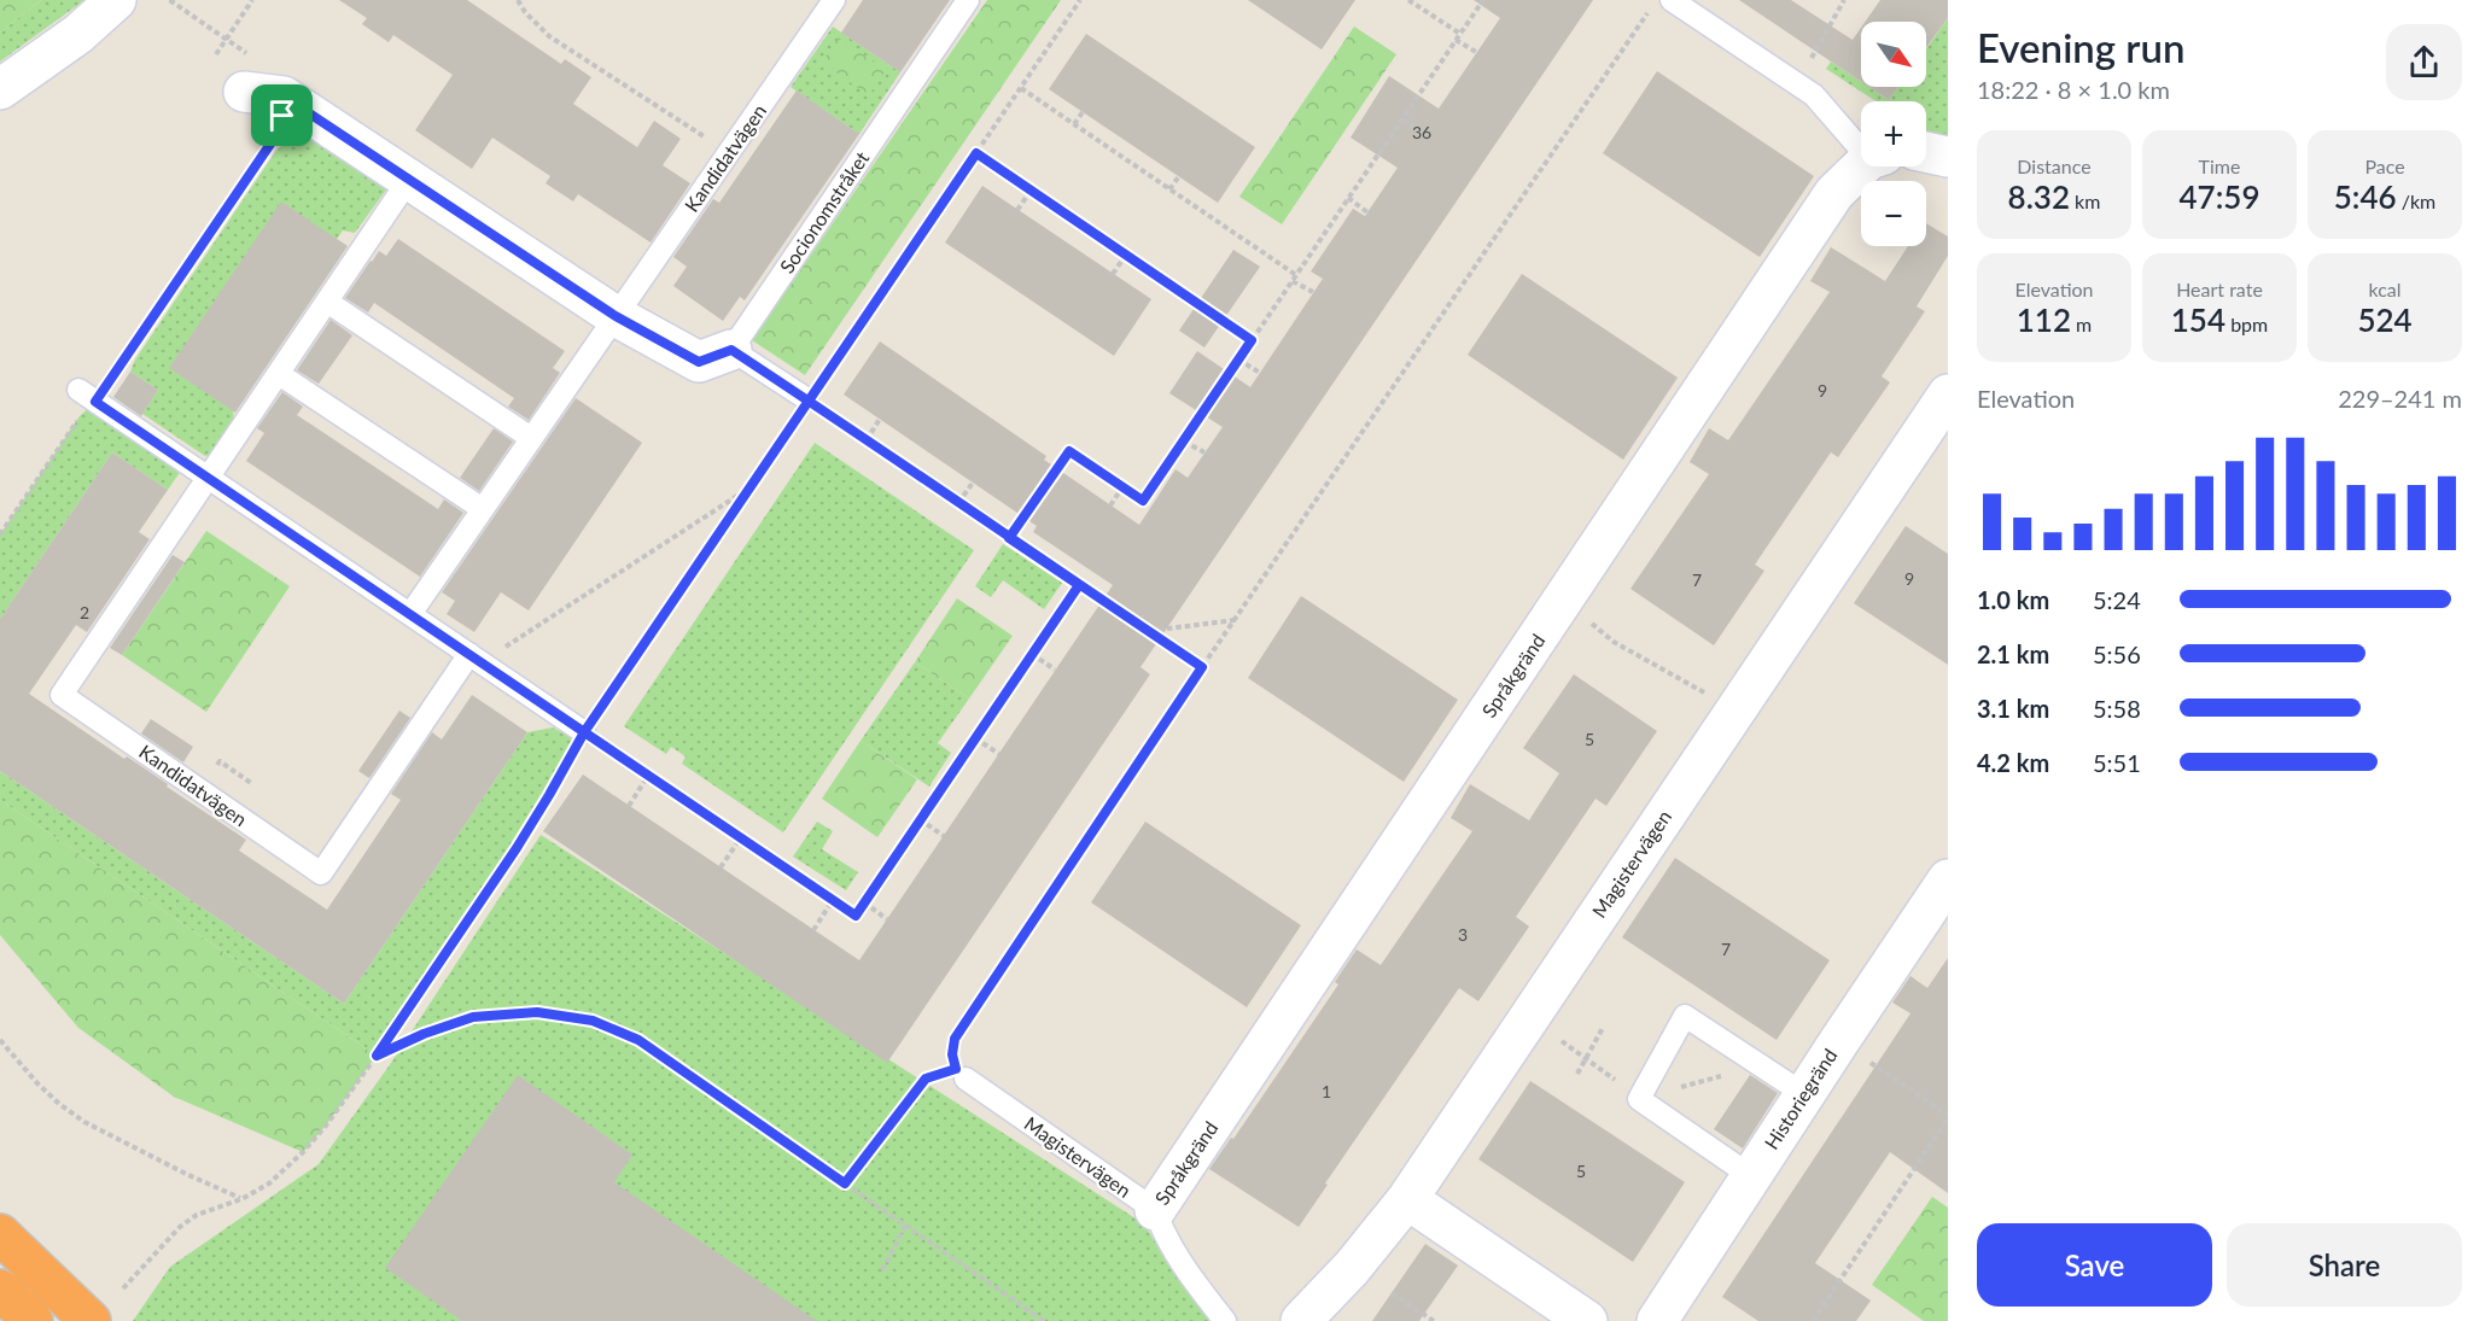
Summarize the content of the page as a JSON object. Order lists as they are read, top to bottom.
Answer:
{
  "streets": {
    "street": ["Språkgränd", "Magistervägen", "Historiegränd"],
    "lane": ["Kandidatvägen", "Socionomstråket"]
  },
  "crossings": [
    ["Språkgränd", "Magistervägen"]
  ],
  "house_numbers": [
    "36",
    "9",
    "9",
    "7",
    "2",
    "5",
    "3",
    "7",
    "1",
    "5"
  ],
  "north": "bottom right",
  "page": {
    "heading": ["Evening run", "18:22 · 8 × 1.0 km"],
    "map_buttons": ["+", "−"],
    "stats": [
      ["Distance", "8.32 km"],
      ["Time", "47:59"],
      ["Pace", "5:46 /km"],
      ["Elevation", "112 m"],
      ["Heart rate", "154 bpm"],
      ["kcal", "524"]
    ],
    "chart": ["Elevation", "229–241 m"],
    "list": [
      {
        "name": "1.0 km",
        "note": "5:24"
      },
      {
        "name": "2.1 km",
        "note": "5:56"
      },
      {
        "name": "3.1 km",
        "note": "5:58"
      },
      {
        "name": "4.2 km",
        "note": "5:51"
      }
    ],
    "buttons": ["Save", "Share"]
  }
}
